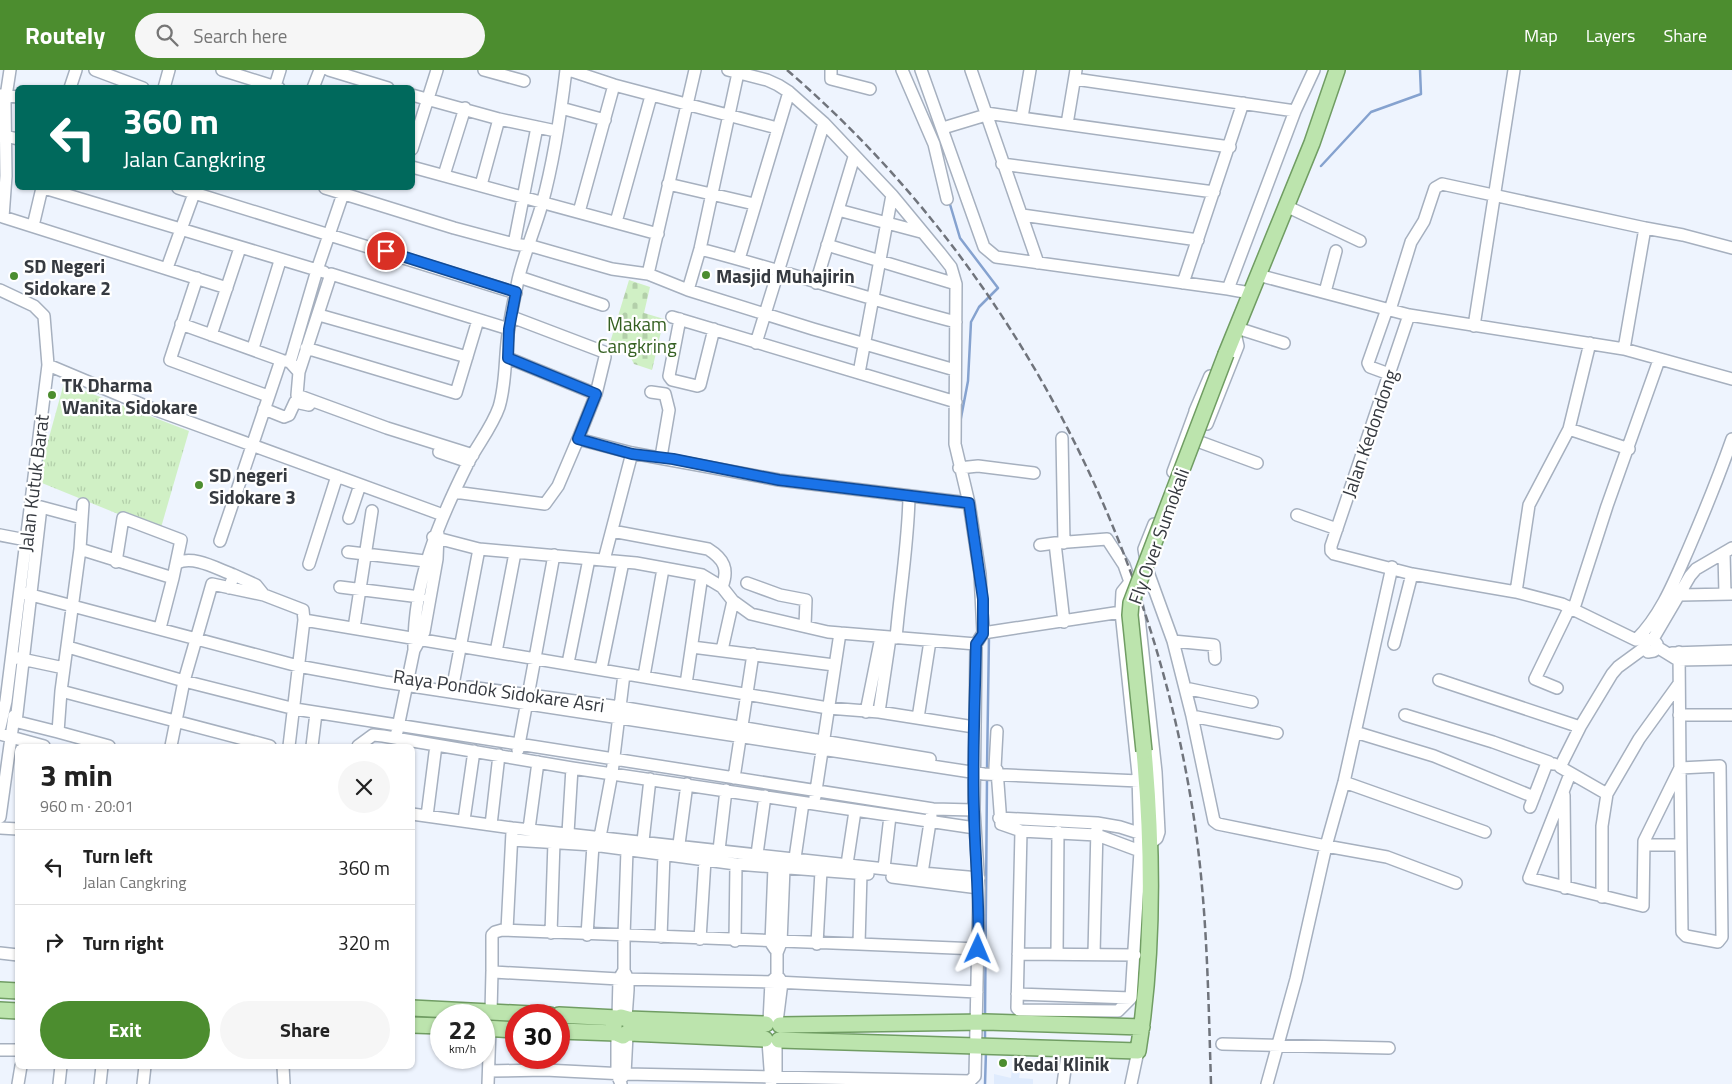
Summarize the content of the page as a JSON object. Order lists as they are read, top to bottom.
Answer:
{
  "streets": {
    "main road": ["Fly Over Sumokali"],
    "street": ["Jalan Kedondong", "Jalan Kutuk Barat", "Raya Pondok Sidokare Asri"]
  },
  "crossings": [
    ["Jalan Kutuk Barat", "Raya Pondok Sidokare Asri"]
  ],
  "parks": ["Makam Cangkring"],
  "places": [
    "Masjid Muhajirin",
    "SD Negeri Sidokare 2",
    "TK Dharma Wanita Sidokare",
    "SD negeri Sidokare 3",
    "Kedai Klinik"
  ],
  "page": {
    "header": "Routely",
    "search": "Search here",
    "nav": ["Map", "Layers", "Share"],
    "turn": ["360 m", "Jalan Cangkring"],
    "heading": ["3 min", "960 m · 20:01"],
    "list": [
      {
        "name": "Turn left",
        "note": "Jalan Cangkring",
        "value": "360 m"
      },
      {
        "name": "Turn right",
        "value": "320 m"
      }
    ],
    "buttons": ["Exit", "Share"],
    "speed": "22 km/h",
    "limit": "30"
  }
}
